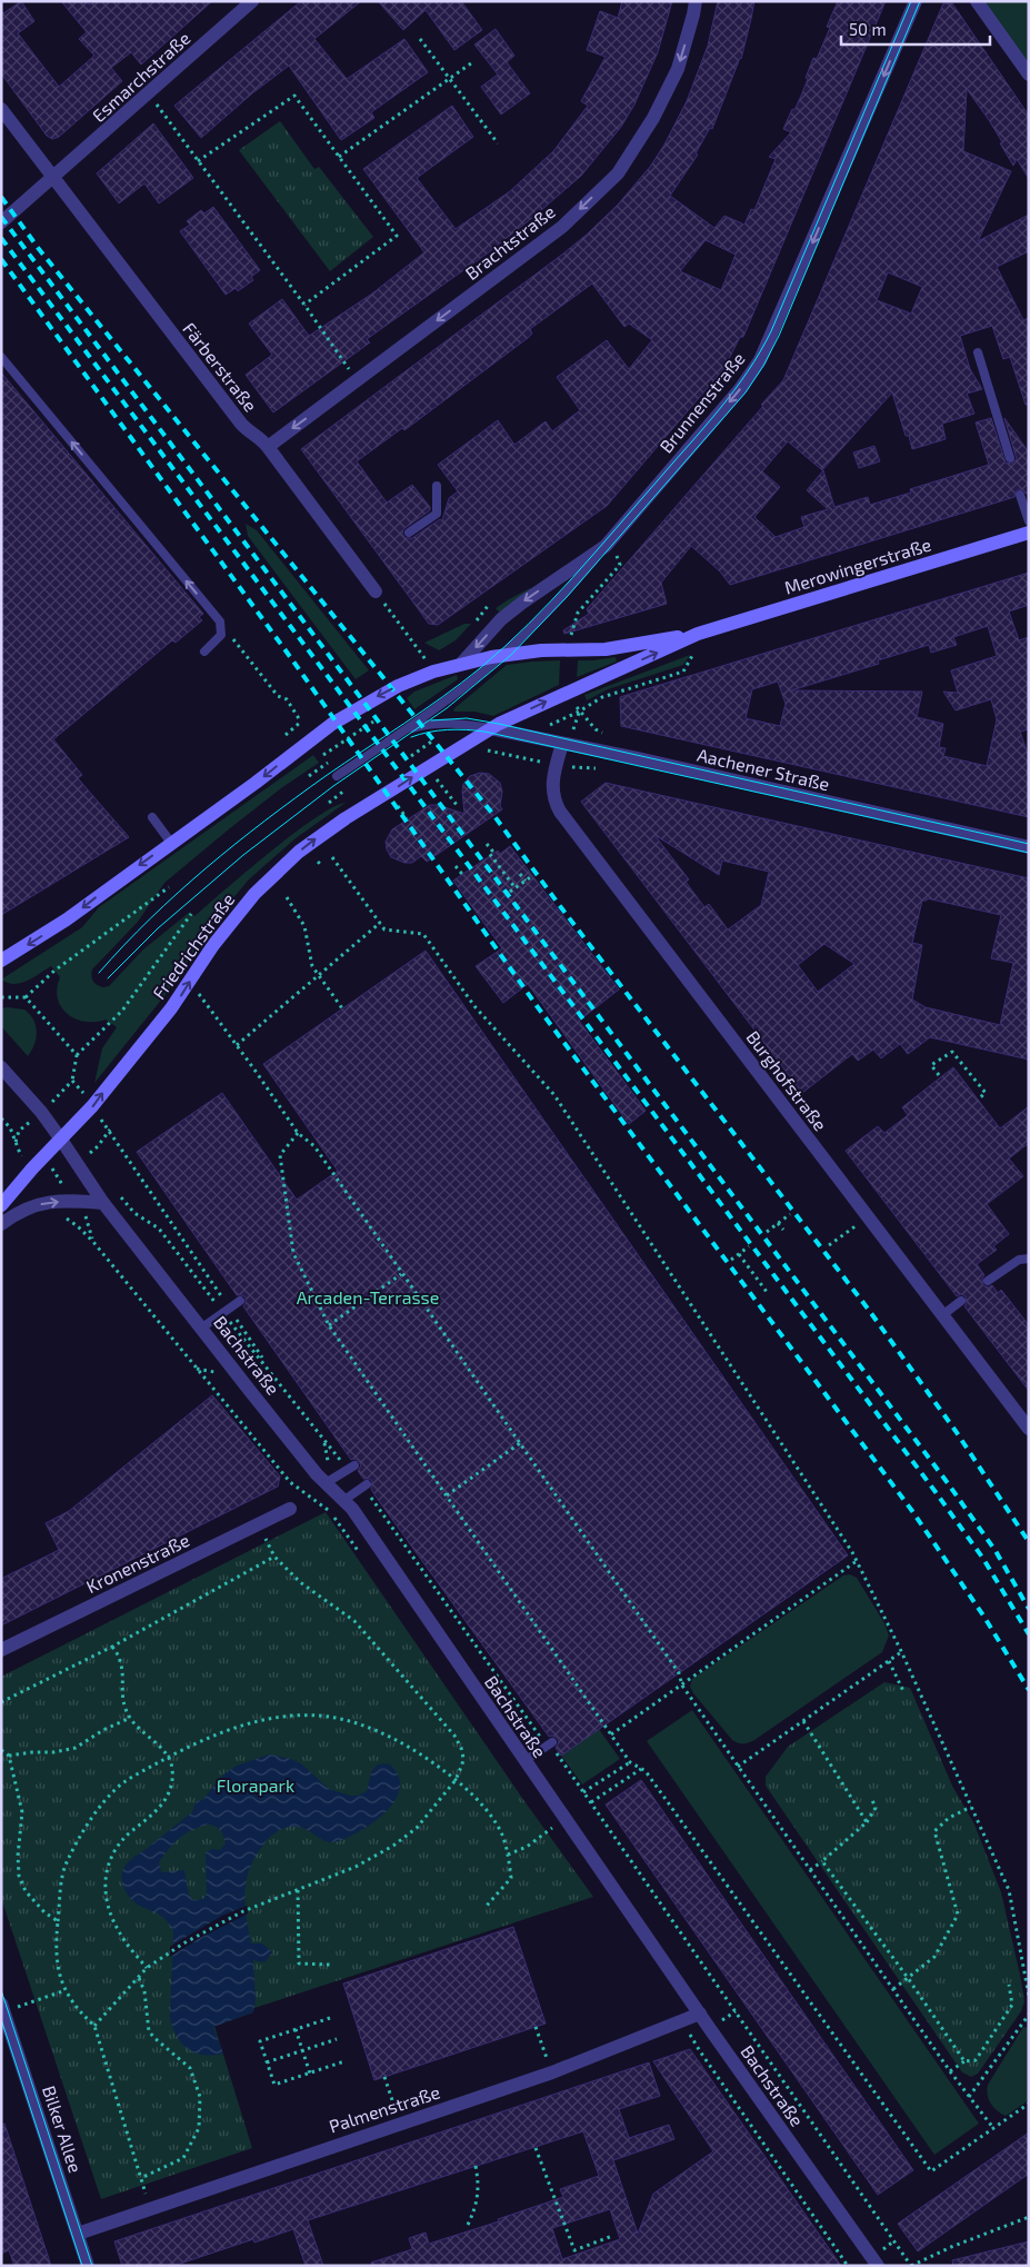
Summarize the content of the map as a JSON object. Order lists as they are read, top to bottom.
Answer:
{
  "streets": {
    "main road": ["Merowingerstraße", "Friedrichstraße"],
    "street": [
      "Esmarchstraße",
      "Brachtstraße",
      "Färberstraße",
      "Brunnenstraße",
      "Aachener Straße",
      "Burghofstraße",
      "Bachstraße",
      "Kronenstraße",
      "Palmenstraße",
      "Bilker Allee"
    ]
  },
  "crossings": [
    ["Esmarchstraße", "Färberstraße"],
    ["Brachtstraße", "Färberstraße"],
    ["Brunnenstraße", "Merowingerstraße"],
    ["Merowingerstraße", "Aachener Straße"],
    ["Merowingerstraße", "Friedrichstraße"],
    ["Aachener Straße", "Burghofstraße"],
    ["Friedrichstraße", "Bachstraße"],
    ["Bachstraße", "Palmenstraße"],
    ["Palmenstraße", "Bilker Allee"]
  ],
  "one_way": ["Brachtstraße", "Brunnenstraße", "Friedrichstraße"],
  "parks": ["Arcaden-Terrasse", "Florapark"],
  "scale_bar": "50 m"
}
